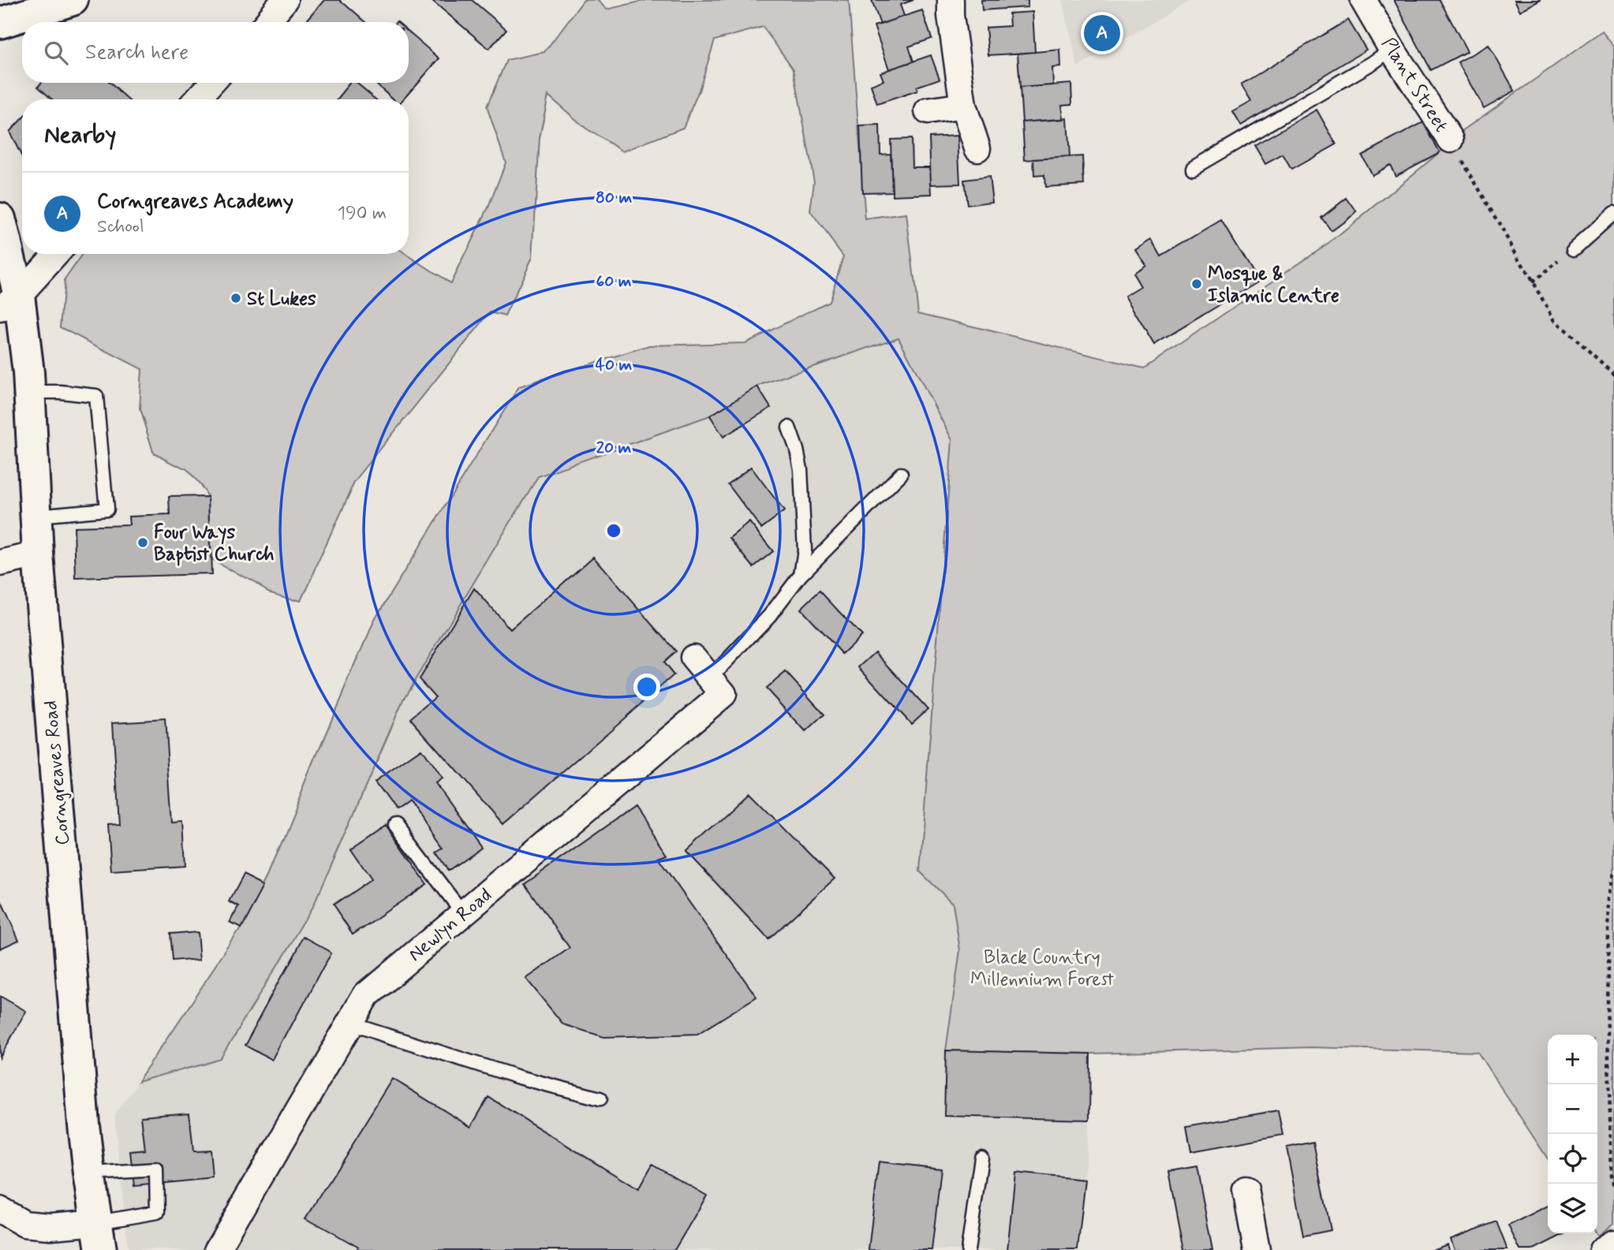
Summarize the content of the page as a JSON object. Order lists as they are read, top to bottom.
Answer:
{
  "streets": {
    "main road": ["Corngreaves Road"],
    "street": ["Plant Street", "Newlyn Road"]
  },
  "parks": ["Black Country Millennium Forest"],
  "places": ["Mosque & Islamic Centre", "St Lukes", "Four Ways Baptist Church"],
  "page": {
    "pins": "A",
    "search": "Search here",
    "heading": "Nearby",
    "list": [
      {
        "mark": "A",
        "name": "Corngreaves Academy",
        "note": "School",
        "value": "190 m"
      }
    ],
    "map_buttons": ["+", "−"]
  },
  "rings": [
    "80 m",
    "60 m",
    "40 m",
    "20 m"
  ]
}
